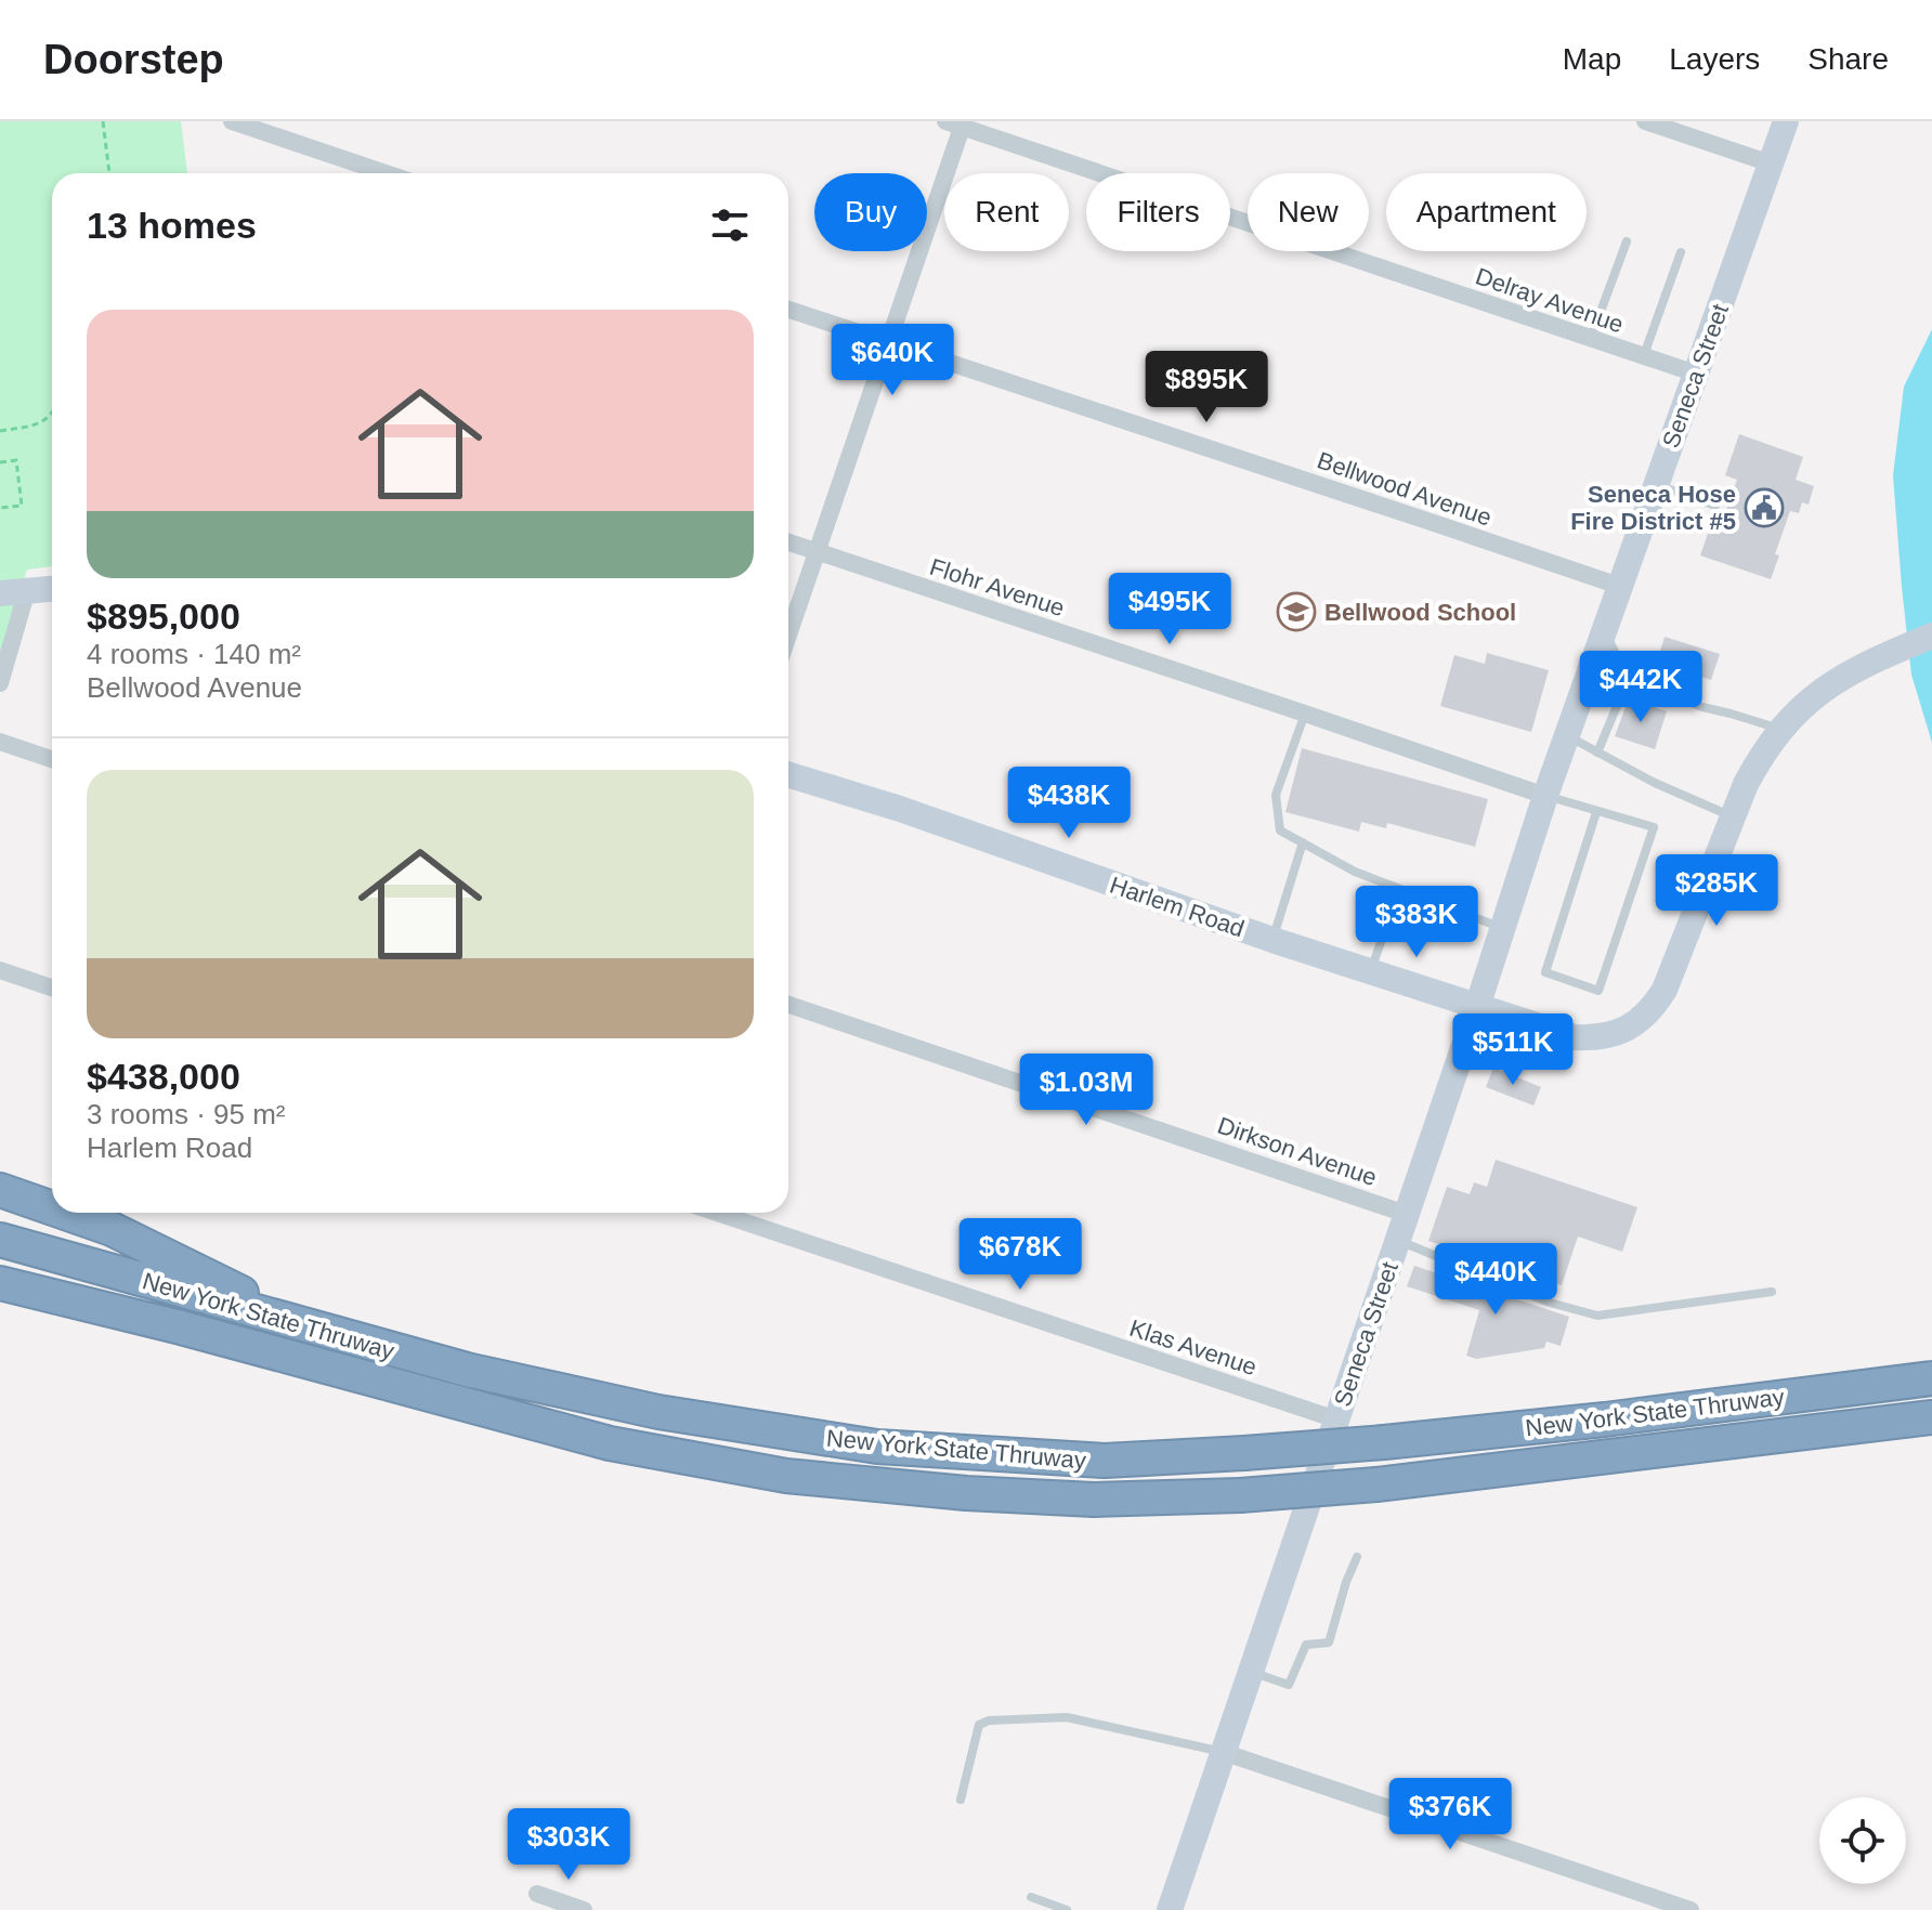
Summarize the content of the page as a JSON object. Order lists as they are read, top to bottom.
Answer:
{
  "streets": {
    "highway": ["New York State Thruway"],
    "main road": ["Seneca Street", "Harlem Road"],
    "street": [
      "Delray Avenue",
      "Bellwood Avenue",
      "Flohr Avenue",
      "Dirkson Avenue",
      "Klas Avenue"
    ]
  },
  "crossings": [
    ["Delray Avenue", "Seneca Street"],
    ["Seneca Street", "Bellwood Avenue"],
    ["Seneca Street", "Flohr Avenue"],
    ["Seneca Street", "Harlem Road"],
    ["Seneca Street", "Dirkson Avenue"],
    ["Seneca Street", "Klas Avenue"]
  ],
  "places": {
    "public building": ["Seneca Hose Fire District #5"],
    "school or university": ["Bellwood School"]
  },
  "page": {
    "header": "Doorstep",
    "nav": ["Map", "Layers", "Share"],
    "chip": [
      "Buy",
      "Rent",
      "Filters",
      "New",
      "Apartment"
    ],
    "heading": "13 homes",
    "list": [
      {
        "name": "$895,000",
        "note": "4 rooms · 140 m² · Bellwood Avenue"
      },
      {
        "name": "$438,000",
        "note": "3 rooms · 95 m² · Harlem Road"
      }
    ],
    "price": [
      "$640K",
      "$895K",
      "$495K",
      "$442K",
      "$438K",
      "$285K",
      "$383K",
      "$511K",
      "$1.03M",
      "$678K",
      "$440K",
      "$376K",
      "$303K"
    ]
  }
}
